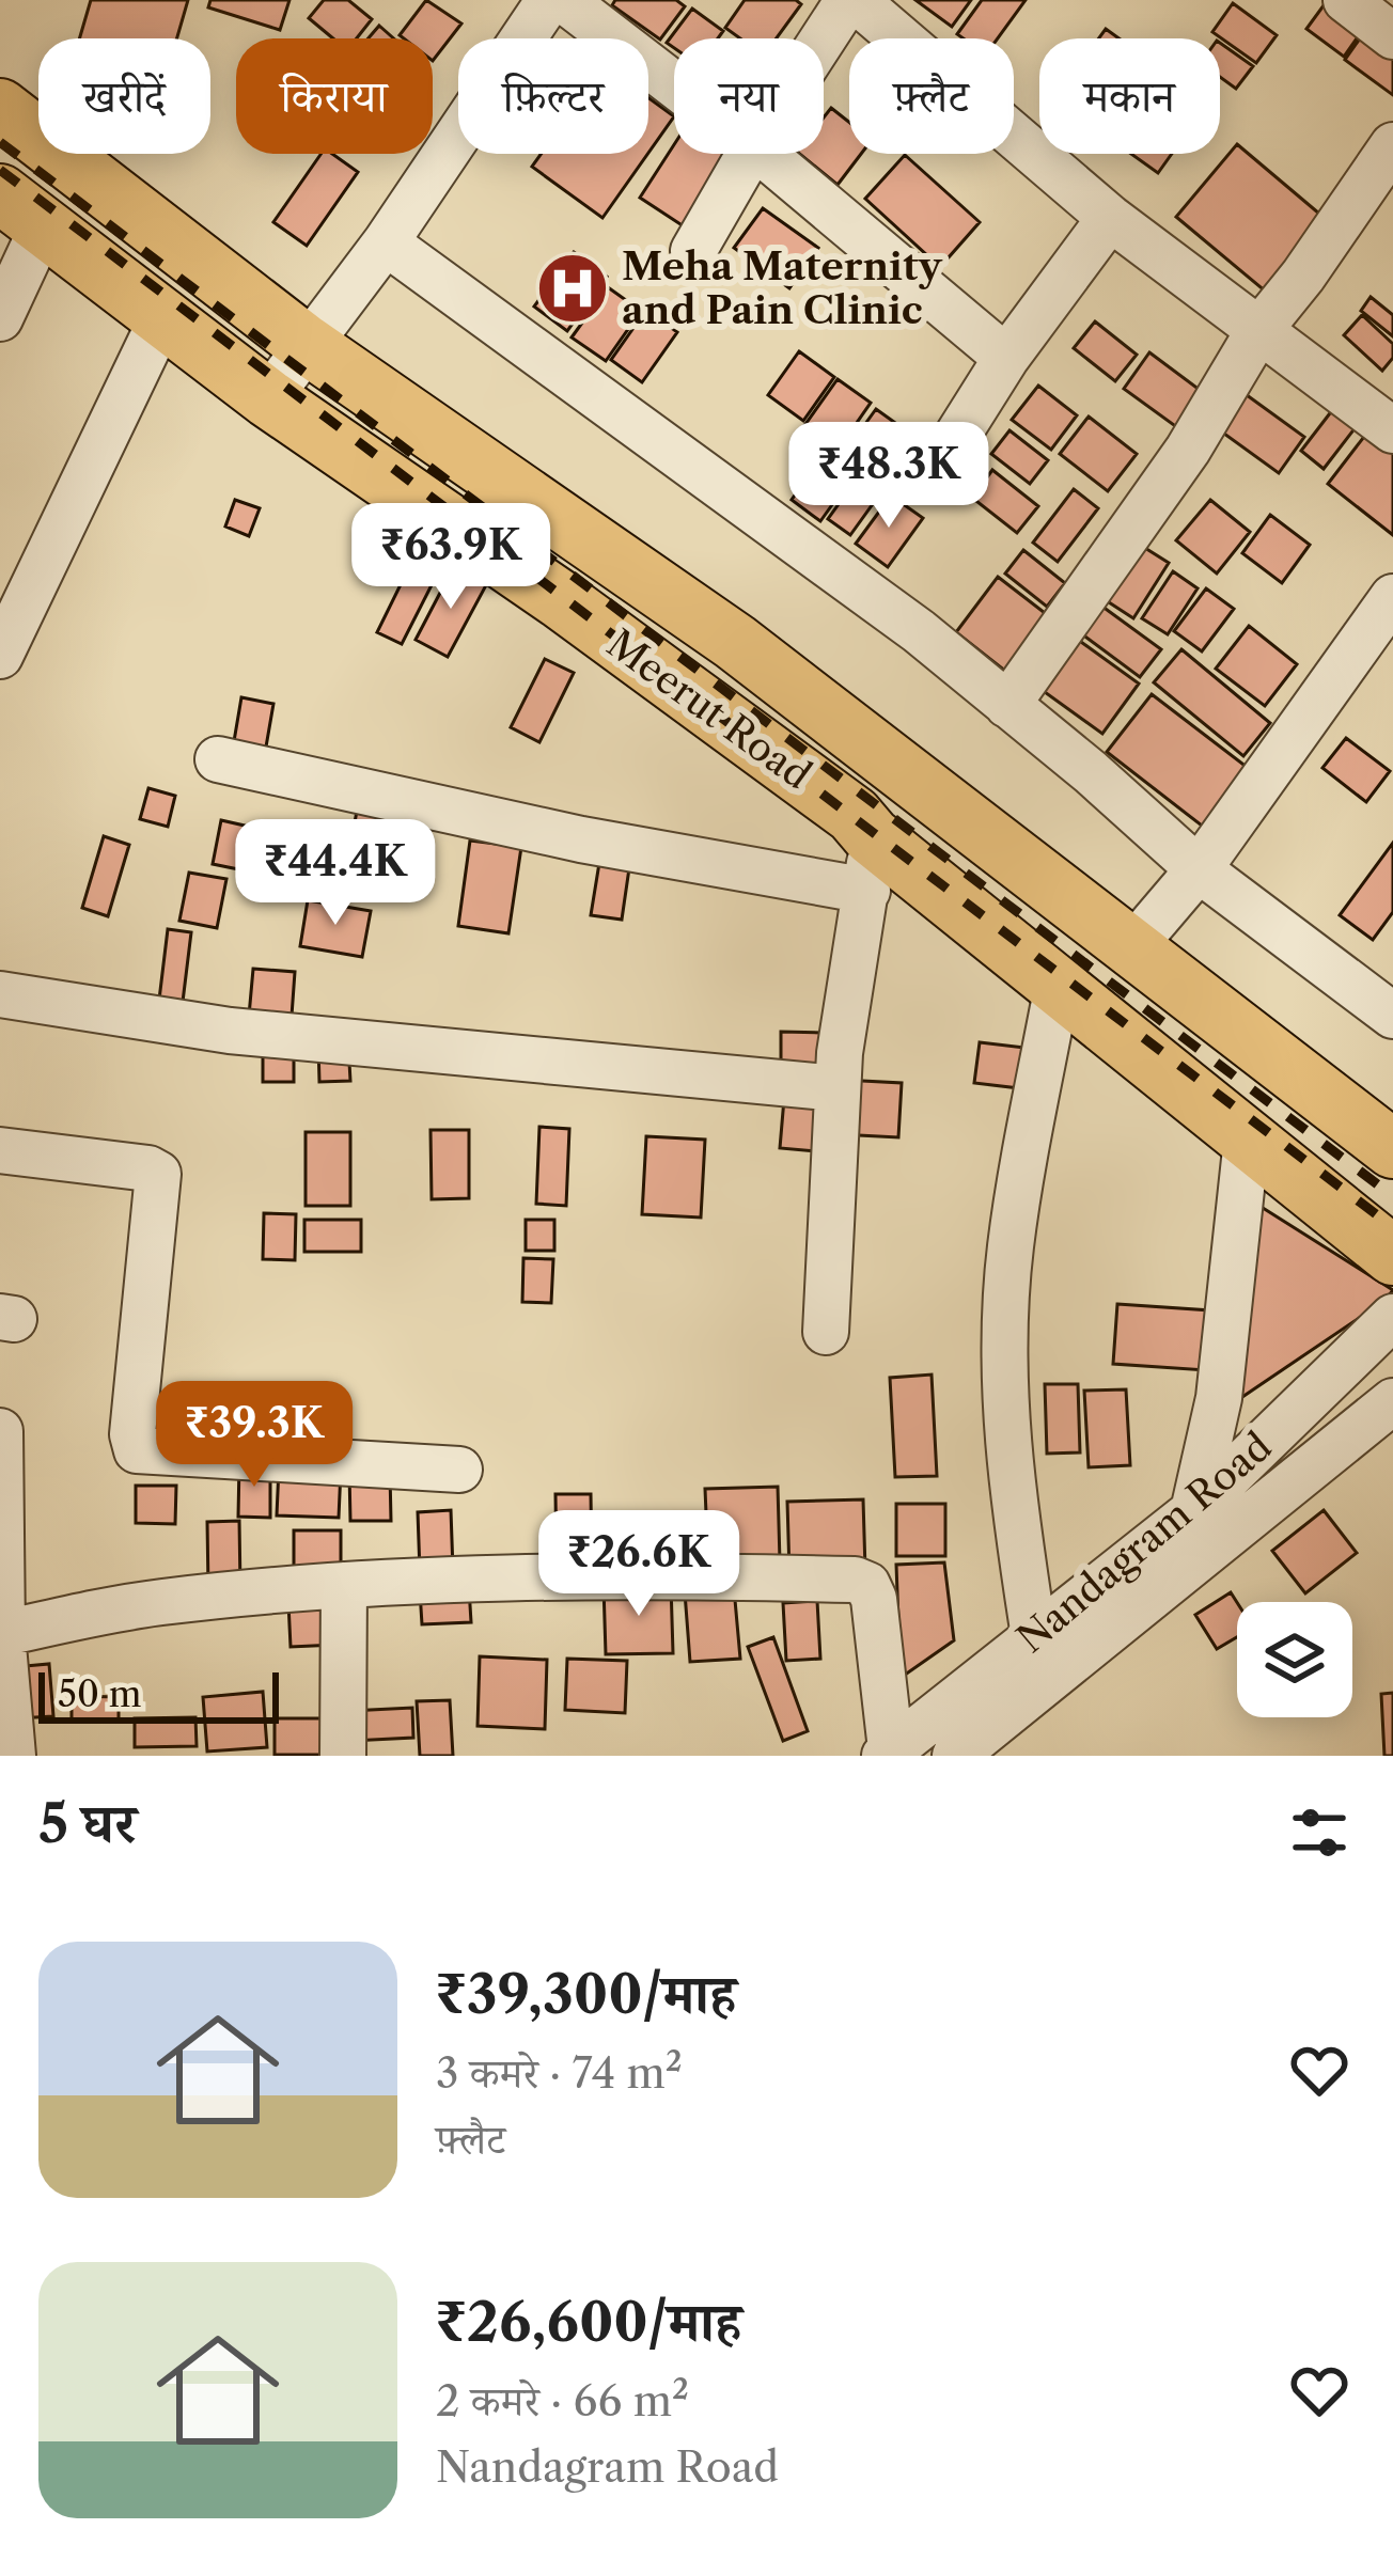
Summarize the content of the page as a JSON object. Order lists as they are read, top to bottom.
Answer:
{
  "streets": {
    "main road": ["Meerut Road"],
    "street": ["Nandagram Road"]
  },
  "places": {
    "hospital": ["Meha Maternity and Pain Clinic"]
  },
  "scale_bar": "50 m",
  "page": {
    "chip": [
      "खरीदें",
      "किराया",
      "फ़िल्टर",
      "नया",
      "फ़्लैट",
      "मकान"
    ],
    "price": [
      "₹48.3K",
      "₹63.9K",
      "₹44.4K",
      "₹39.3K",
      "₹26.6K"
    ],
    "scale": "50 m",
    "heading": "5 घर",
    "list": [
      {
        "name": "₹39,300/माह",
        "note": "3 कमरे · 74 m² · फ़्लैट"
      },
      {
        "name": "₹26,600/माह",
        "note": "2 कमरे · 66 m² · Nandagram Road"
      }
    ]
  }
}
